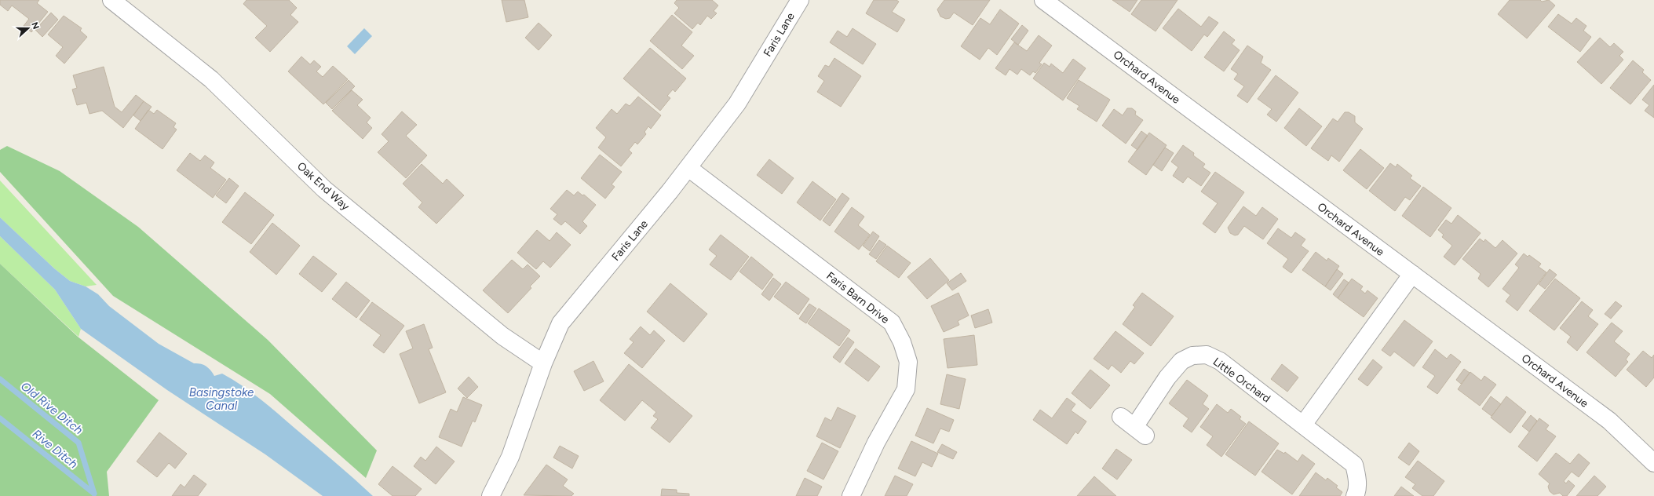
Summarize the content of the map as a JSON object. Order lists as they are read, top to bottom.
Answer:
{
  "streets": {
    "street": [
      "Faris Lane",
      "Orchard Avenue",
      "Oak End Way",
      "Faris Barn Drive",
      "Little Orchard"
    ]
  },
  "crossings": [
    ["Faris Lane", "Oak End Way"],
    ["Faris Lane", "Faris Barn Drive"]
  ],
  "water": ["Basingstoke Canal", "Old Rive Ditch", "Rive Ditch"],
  "north": "right"
}
